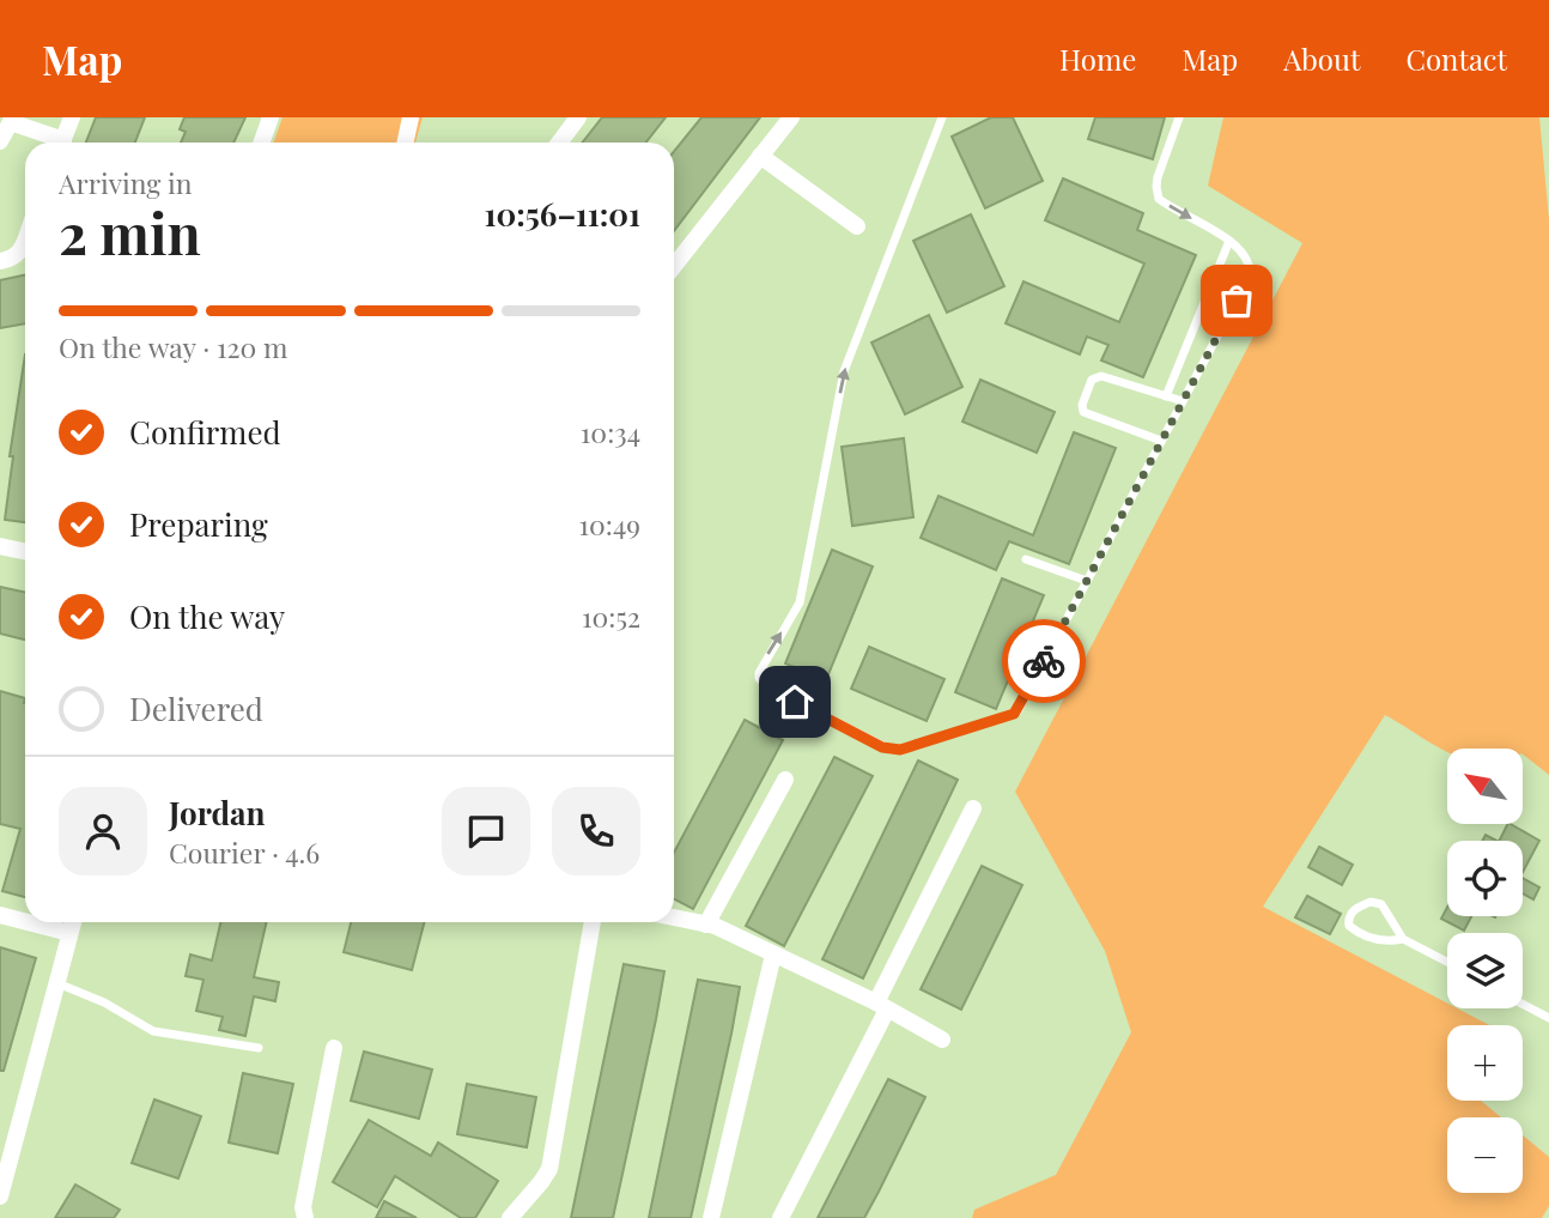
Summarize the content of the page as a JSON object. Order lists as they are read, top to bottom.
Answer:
{
  "north": "top left",
  "page": {
    "header": "Map",
    "nav": [
      "Home",
      "Map",
      "About",
      "Contact"
    ],
    "heading": ["2 min", "Arriving in", "10:56–11:01"],
    "panel": ["Jordan", "Courier · 4.6"],
    "bar": "On the way · 120 m",
    "list": [
      ["Confirmed", "10:34"],
      ["Preparing", "10:49"],
      ["On the way", "10:52"],
      "Delivered"
    ],
    "map_buttons": ["+", "−"]
  }
}
